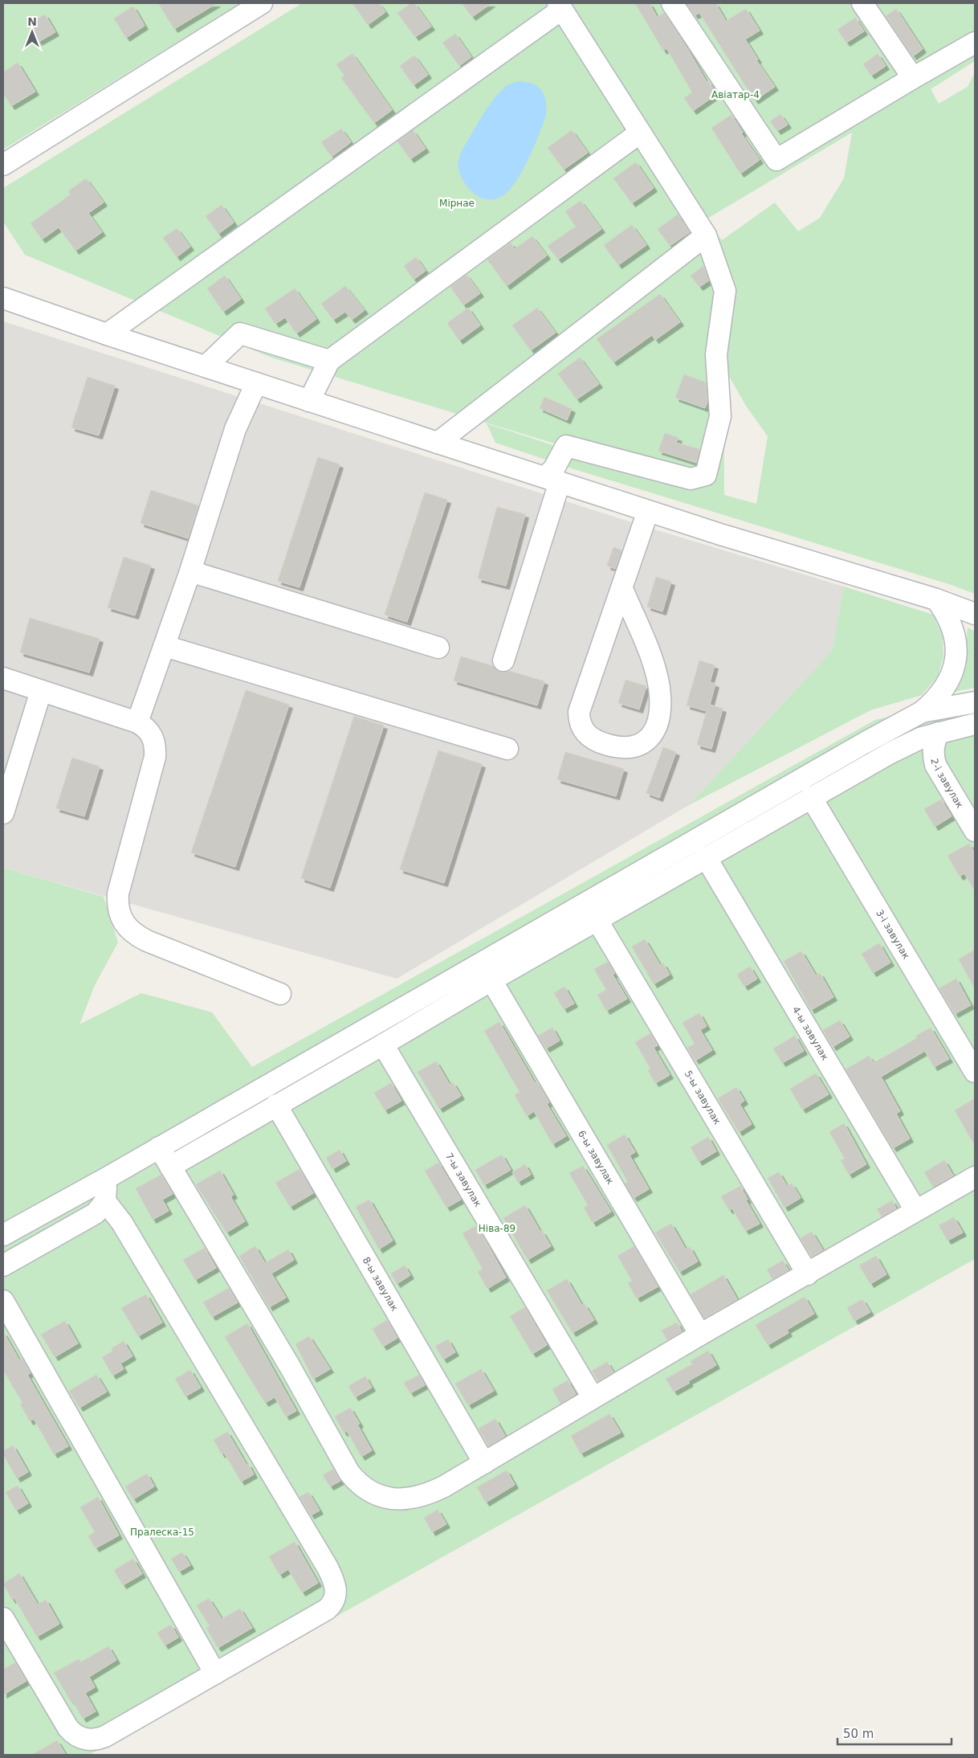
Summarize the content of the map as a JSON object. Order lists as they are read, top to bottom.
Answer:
{
  "streets": {
    "street": [
      "2-і завулак",
      "3-і завулак",
      "4-ы завулак",
      "5-ы завулак",
      "6-ы завулак",
      "7-ы завулак",
      "8-ы завулак"
    ]
  },
  "parks": [
    "Авіатар-4",
    "Мірнае",
    "Ніва-89",
    "Пралеска-15"
  ],
  "scale_bar": "50 m",
  "north": "top"
}
